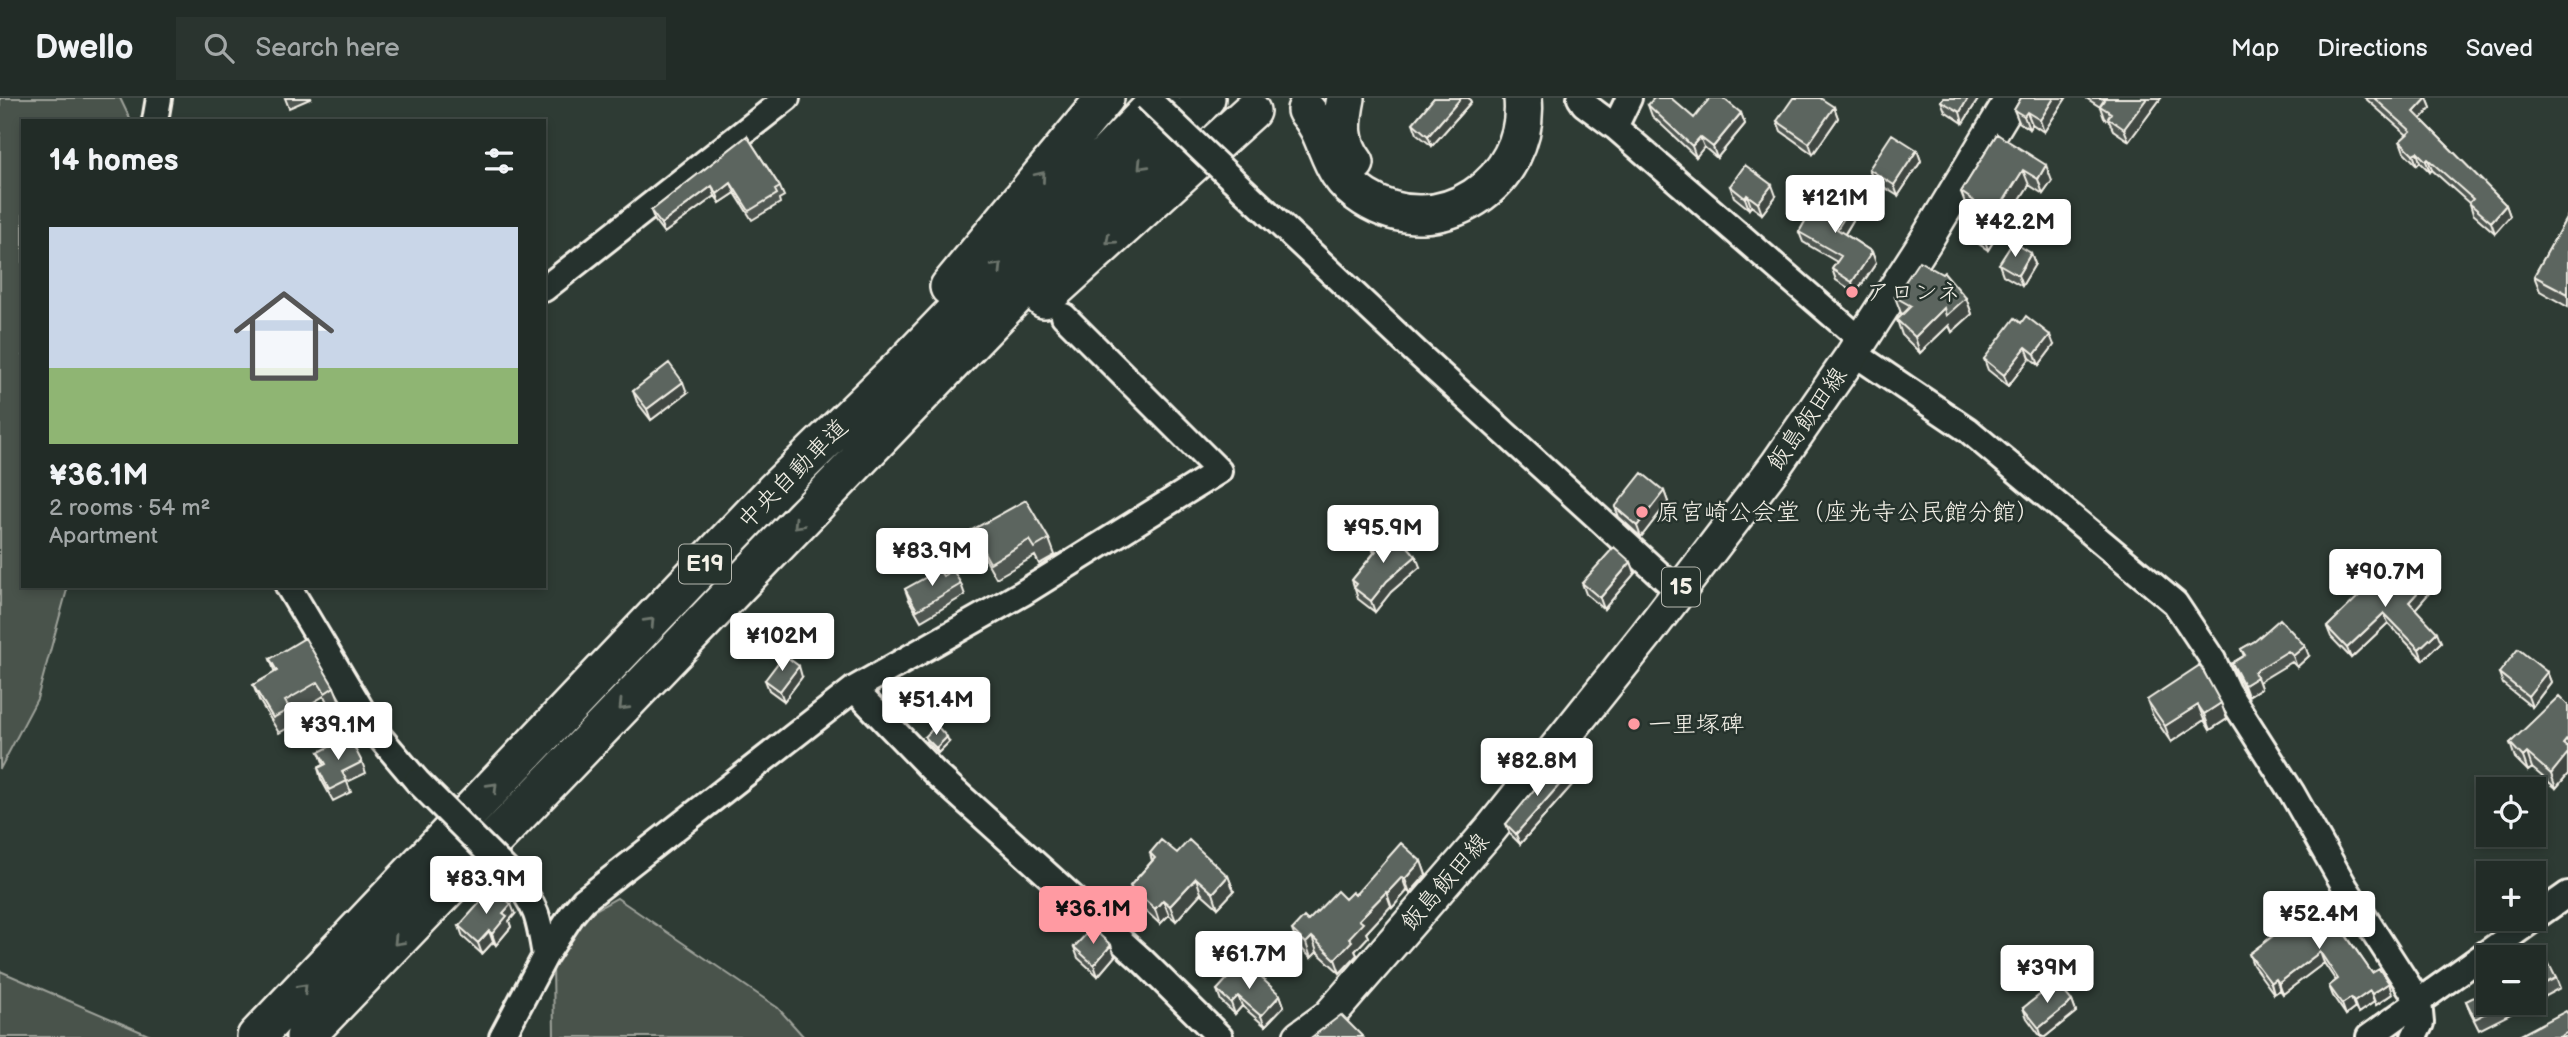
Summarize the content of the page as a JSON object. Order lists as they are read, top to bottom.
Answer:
{
  "streets": {
    "highway": ["中央自動車道", "E19"],
    "main road": ["飯島飯田線", "15"]
  },
  "places": ["アロンネ", "原宮崎公会堂（座光寺公民館分館）", "一里塚碑"],
  "page": {
    "header": "Dwello",
    "search": "Search here",
    "nav": ["Map", "Directions", "Saved"],
    "heading": "14 homes",
    "price": [
      "¥121M",
      "¥42.2M",
      "¥95.9M",
      "¥83.9M",
      "¥90.7M",
      "¥102M",
      "¥51.4M",
      "¥39.1M",
      "¥82.8M",
      "¥83.9M",
      "¥36.1M",
      "¥52.4M",
      "¥61.7M",
      "¥39M"
    ],
    "list": [
      {
        "name": "¥36.1M",
        "note": "2 rooms · 54 m² · Apartment"
      }
    ],
    "map_buttons": ["+", "−"]
  }
}
